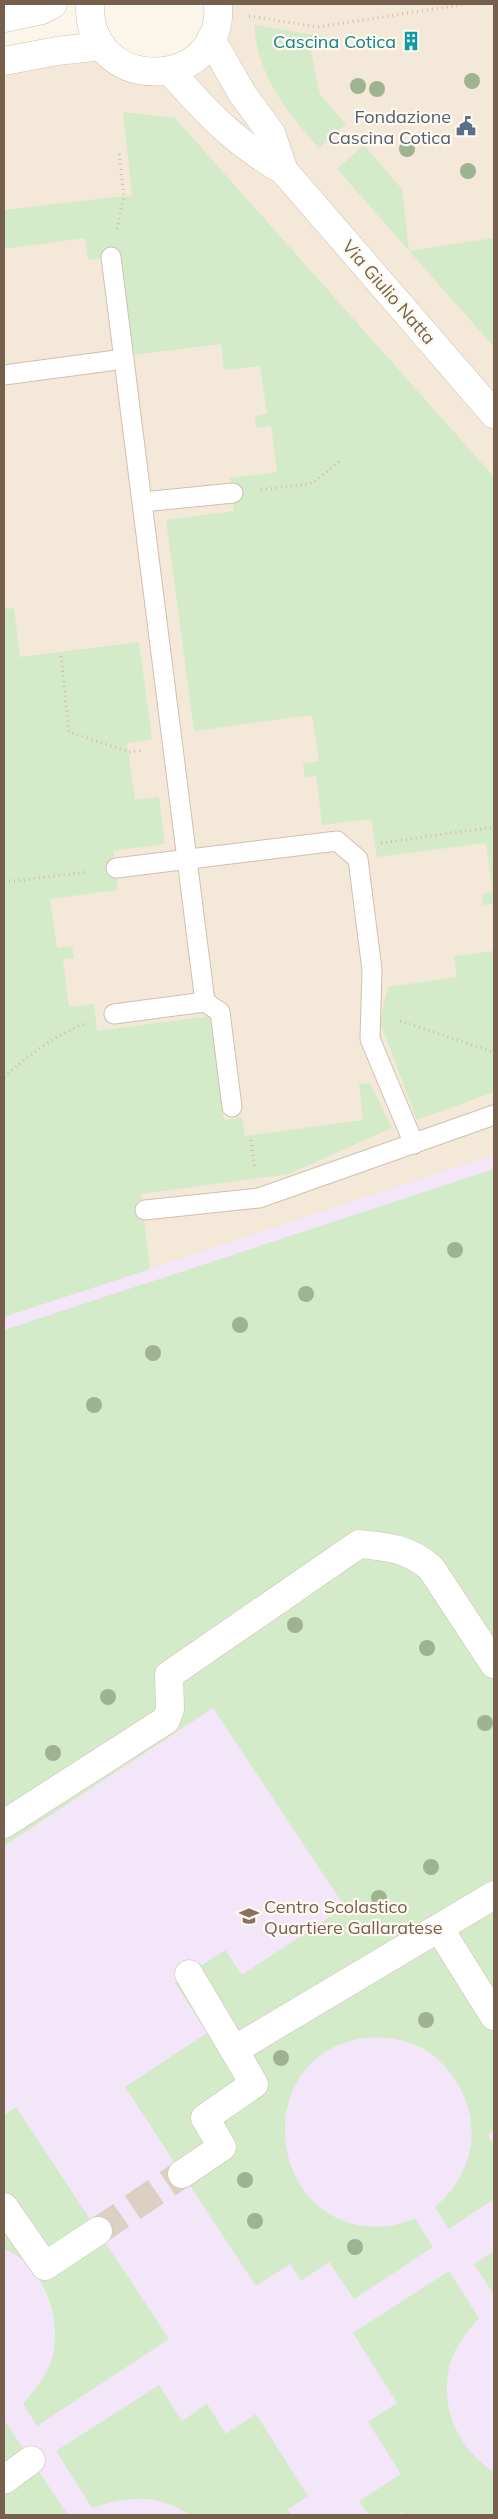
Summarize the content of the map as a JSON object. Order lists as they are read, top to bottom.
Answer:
{
  "streets": {
    "street": ["Via Giulio Natta"]
  },
  "places": {
    "building": ["Cascina Cotica"],
    "public building": ["Fondazione Cascina Cotica"],
    "school or university": ["Centro Scolastico Quartiere Gallaratese"]
  }
}
